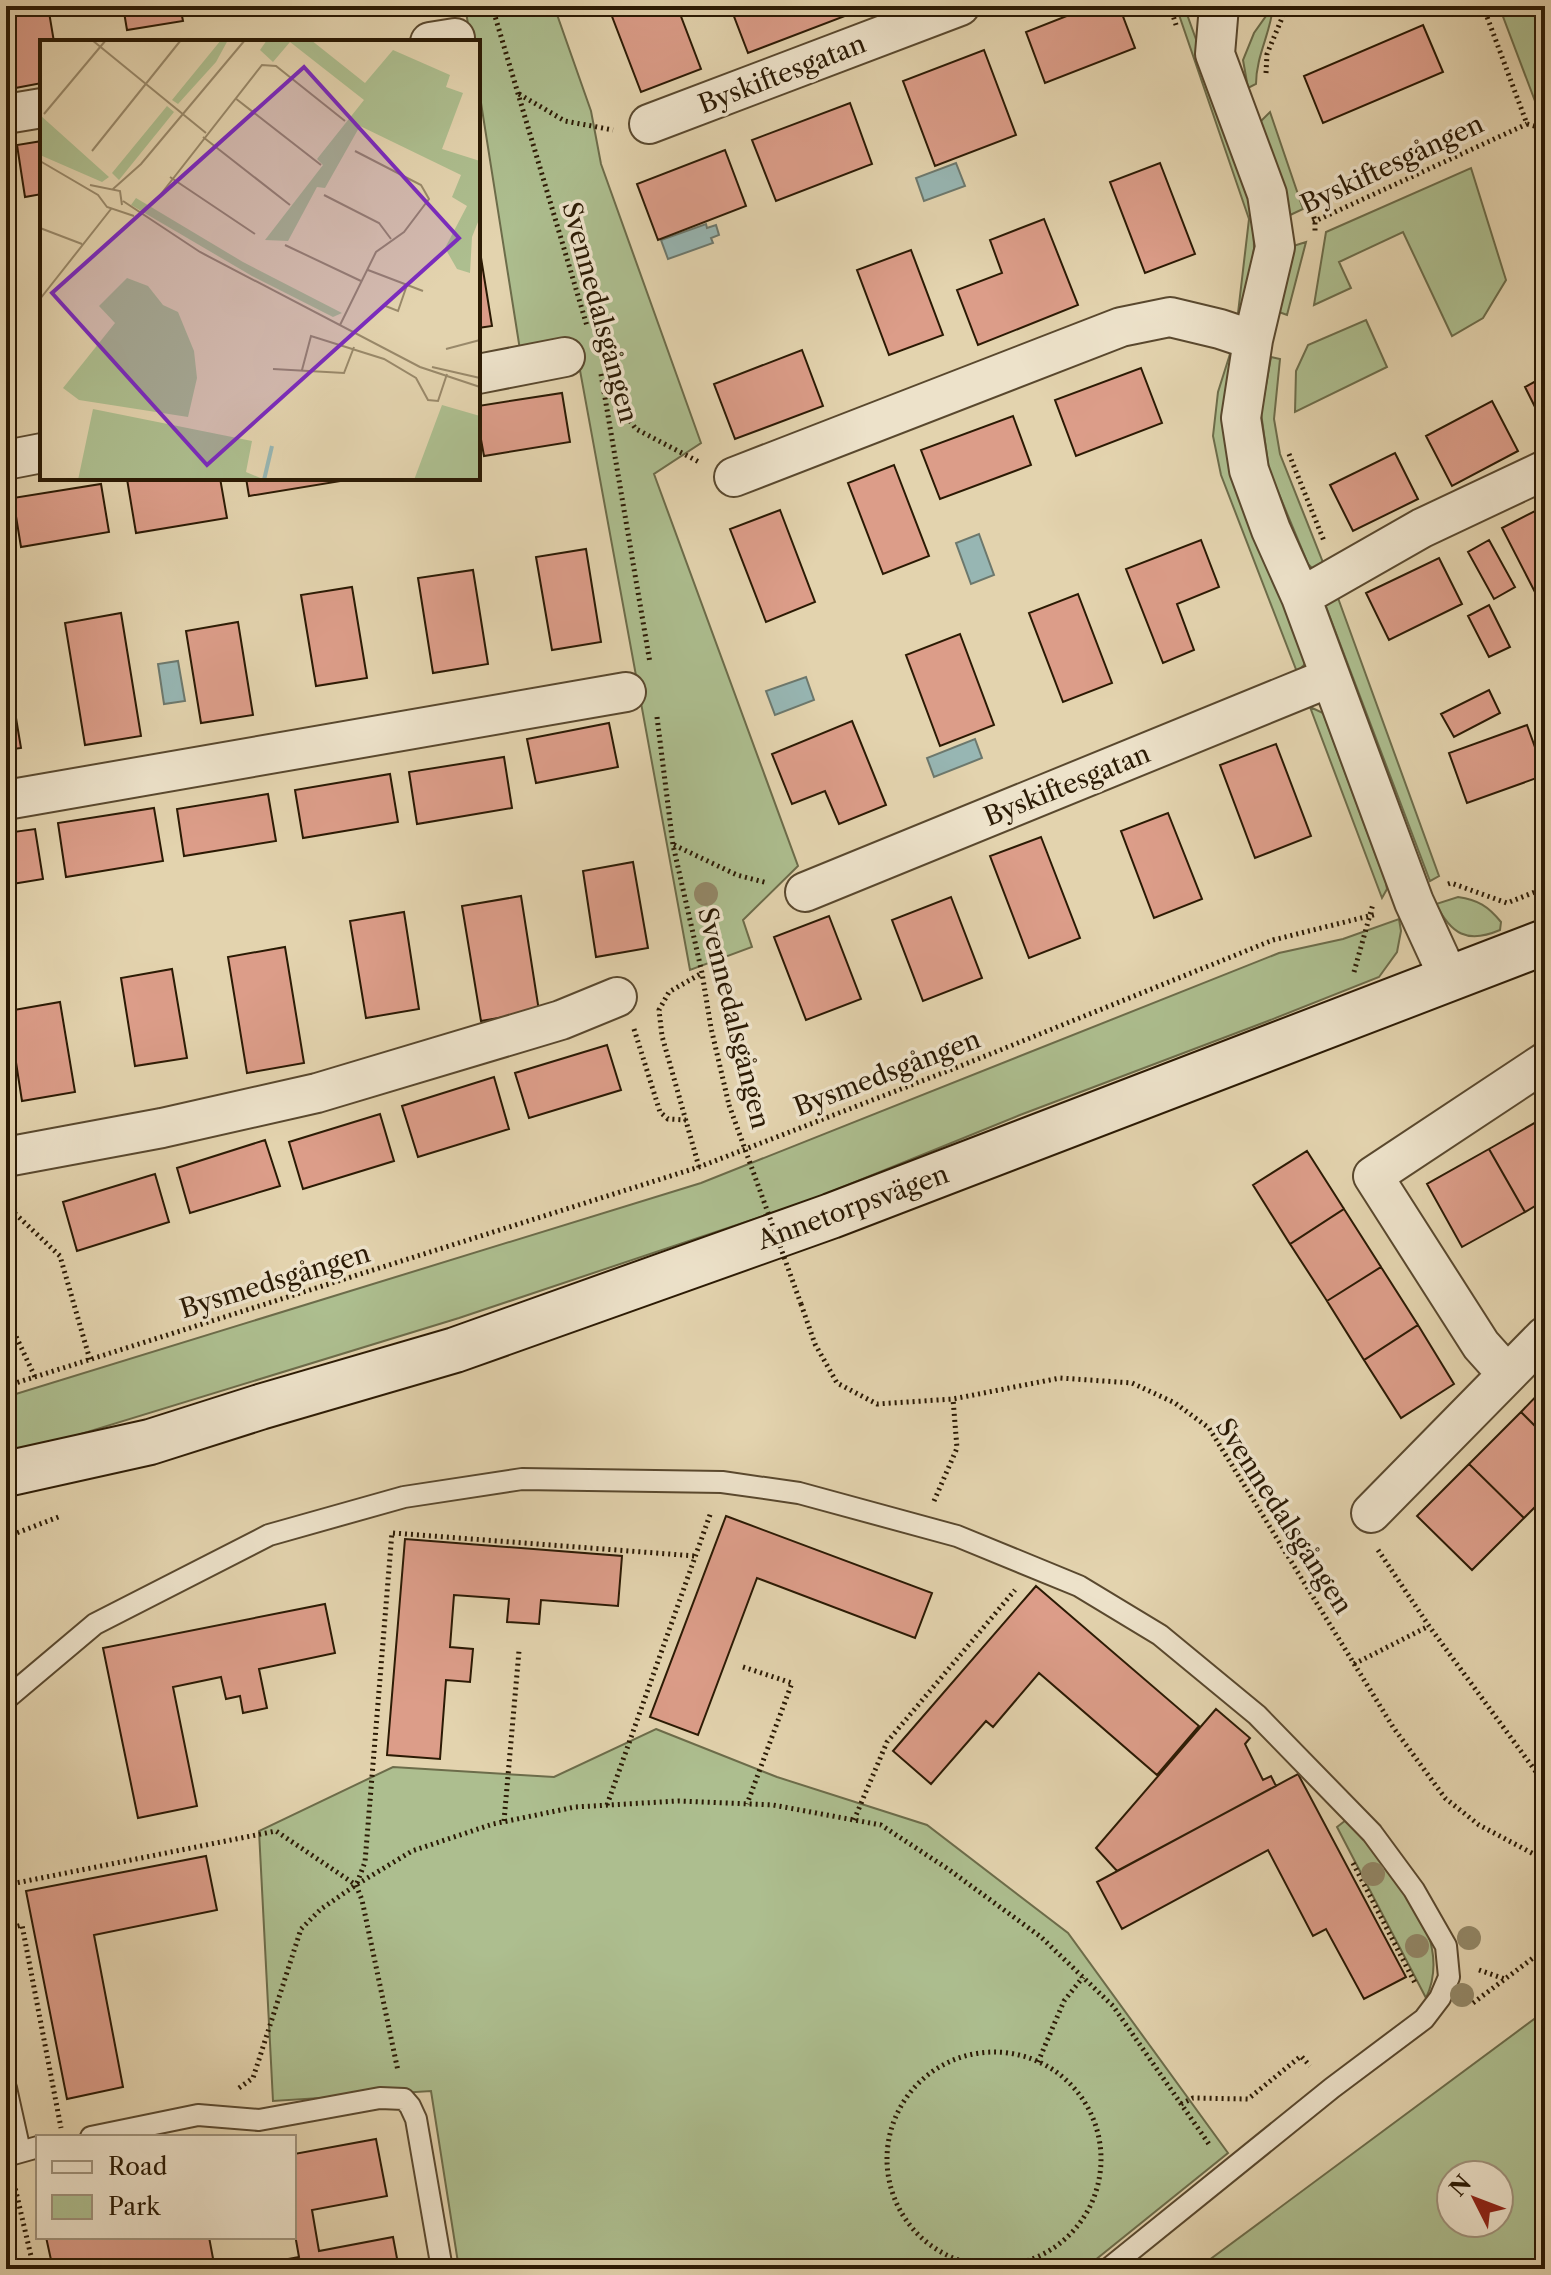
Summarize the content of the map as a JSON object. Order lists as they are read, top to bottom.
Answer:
{
  "streets": {
    "main road": ["Annetorpsvägen"],
    "street": ["Byskiftesgatan"],
    "path": ["Byskiftesgången", "Svennedalsgången", "Bysmedsgången"]
  },
  "legend": ["Road", "Park"],
  "north": "top left"
}
